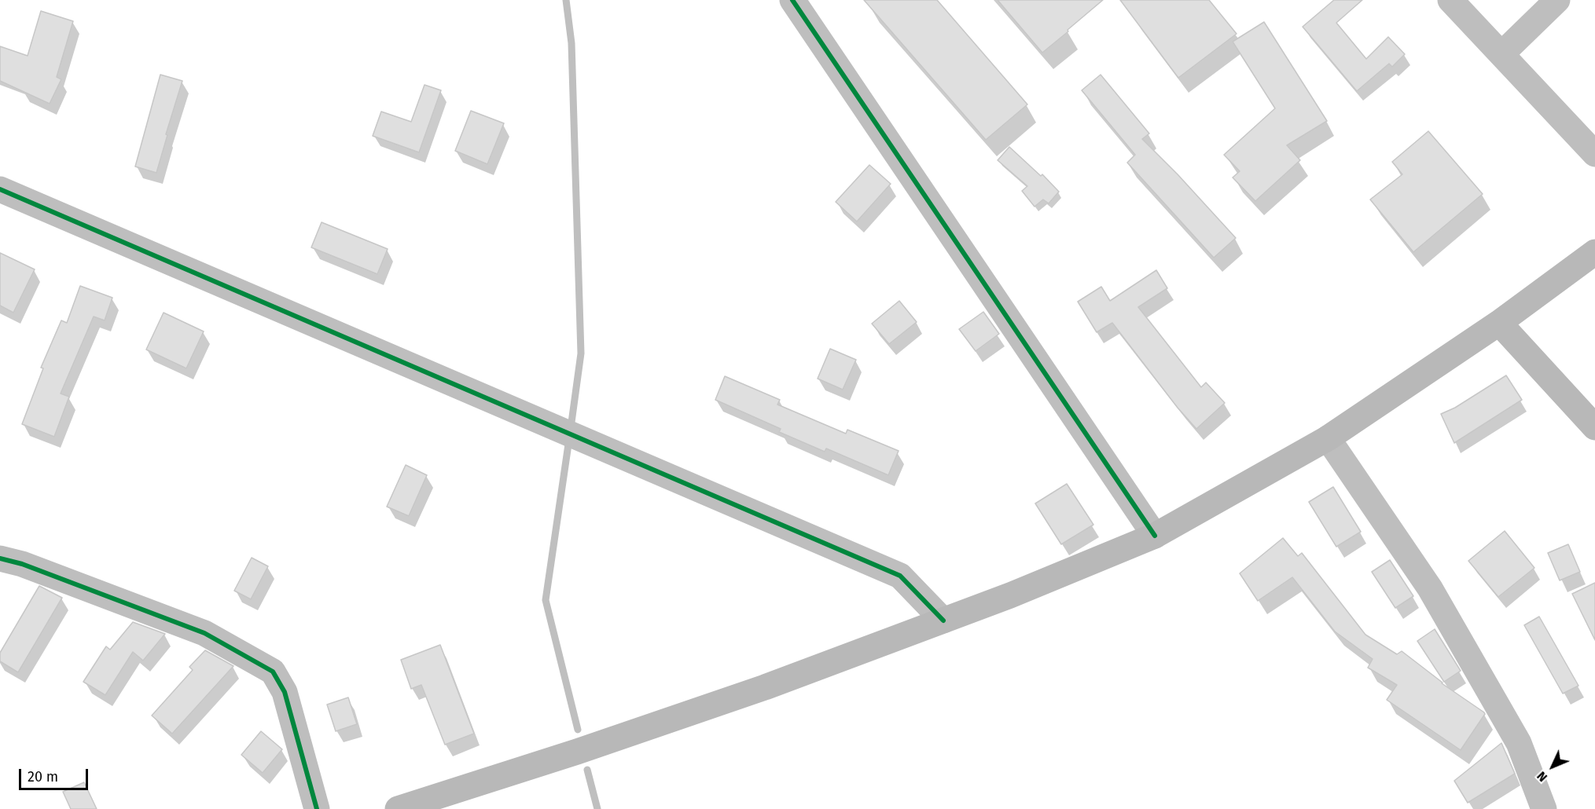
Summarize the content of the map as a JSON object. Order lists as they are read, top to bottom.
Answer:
{
  "scale_bar": "20 m",
  "north": "bottom left"
}
